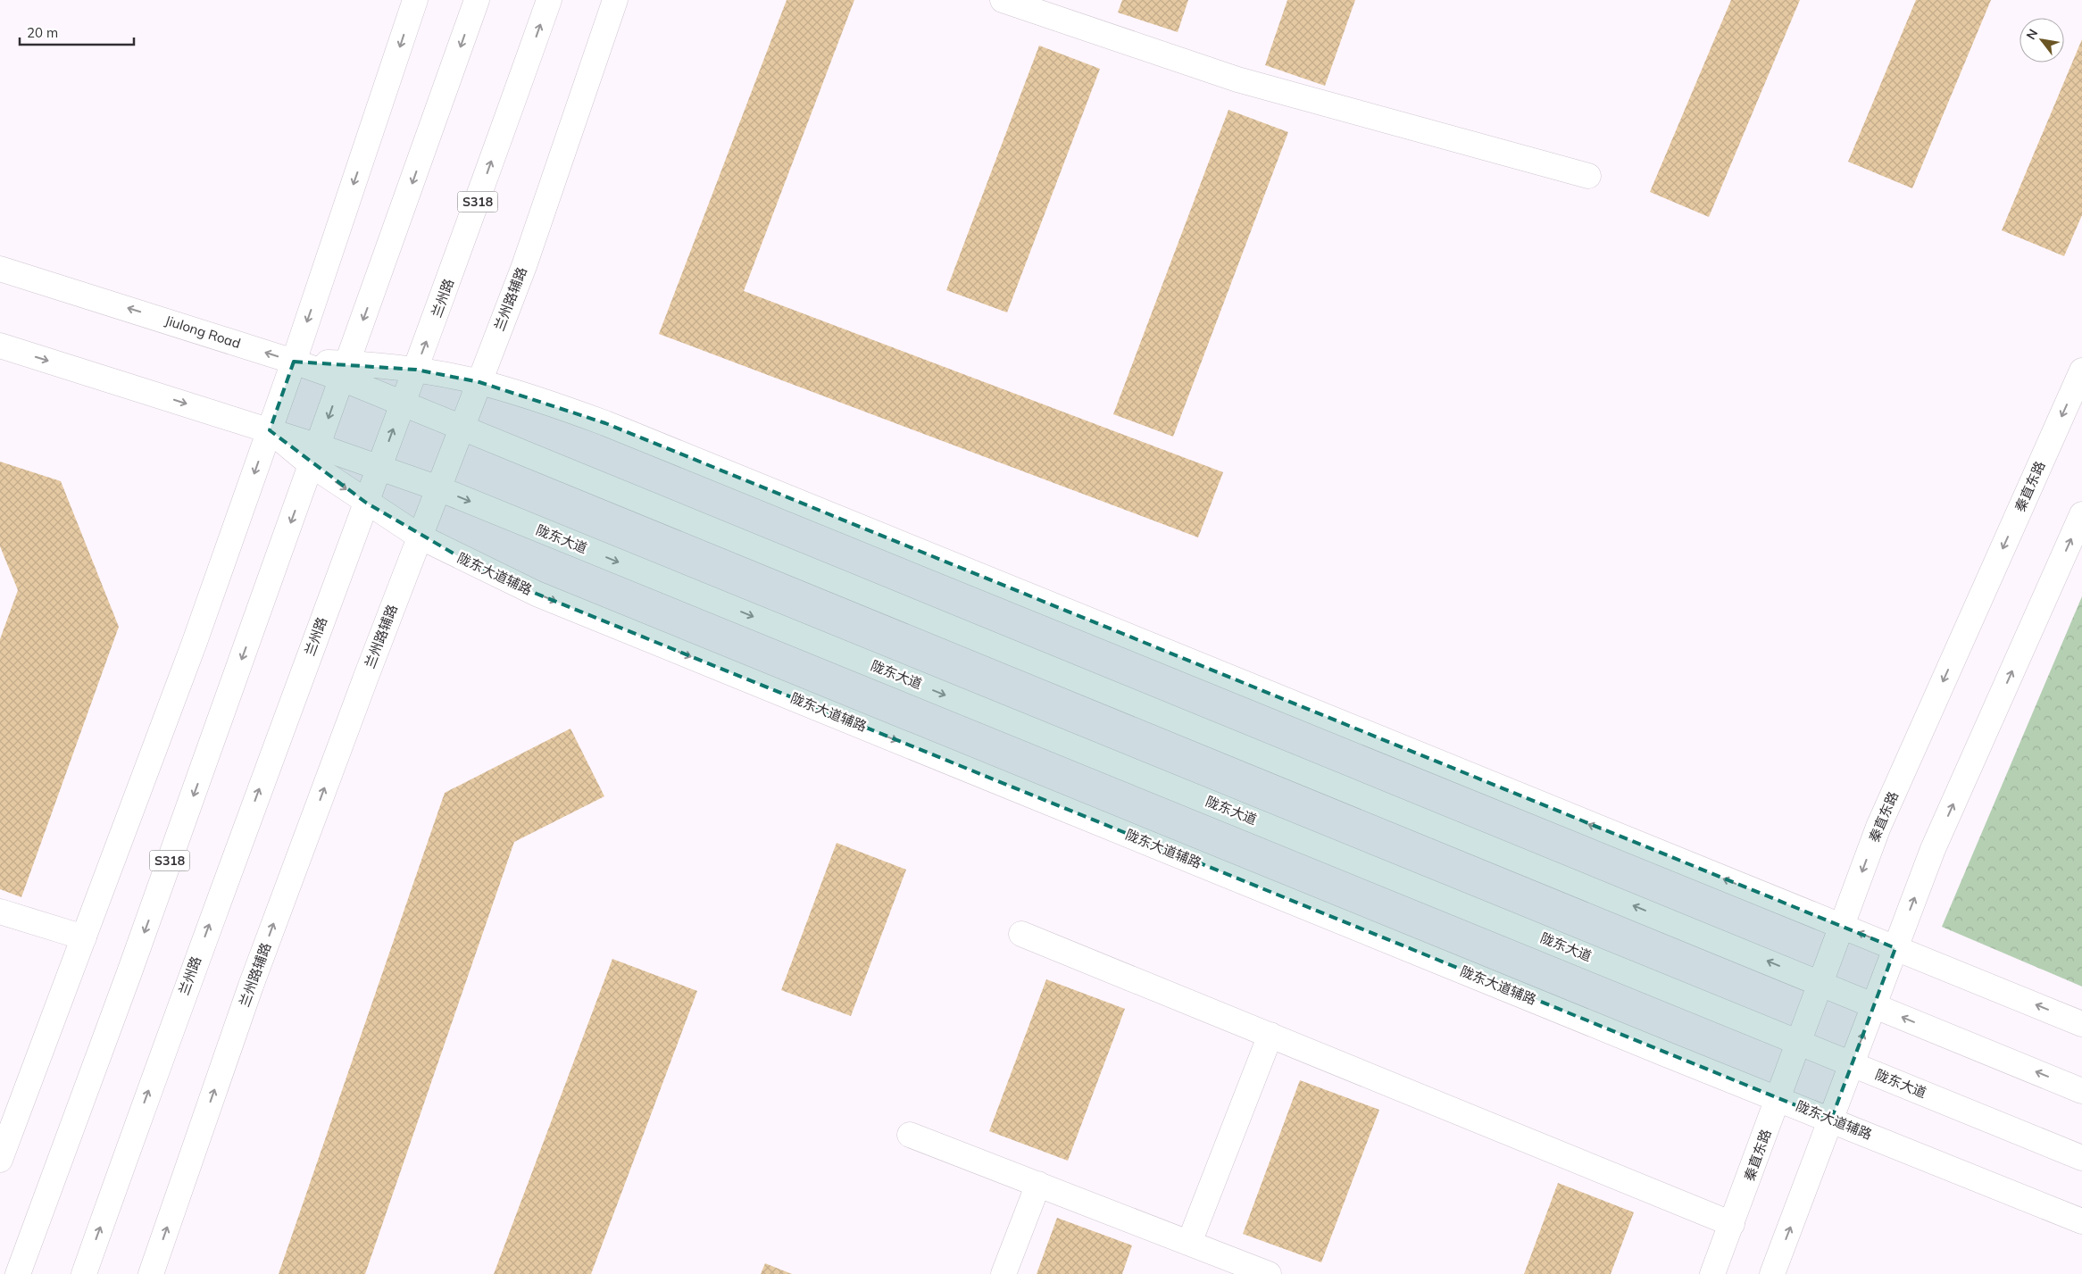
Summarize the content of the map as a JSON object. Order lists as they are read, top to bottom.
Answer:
{
  "streets": {
    "street": [
      "S318",
      "兰州路",
      "兰州路辅路",
      "Jiulong Road",
      "秦直东路",
      "陇东大道",
      "陇东大道辅路"
    ]
  },
  "crossings": [
    ["S318", "陇东大道辅路"],
    ["兰州路", "陇东大道"],
    ["兰州路", "陇东大道辅路"],
    ["兰州路辅路", "陇东大道"],
    ["兰州路辅路", "陇东大道辅路"],
    ["秦直东路", "陇东大道"],
    ["秦直东路", "陇东大道辅路"]
  ],
  "scale_bar": "20 m",
  "north": "top left"
}
